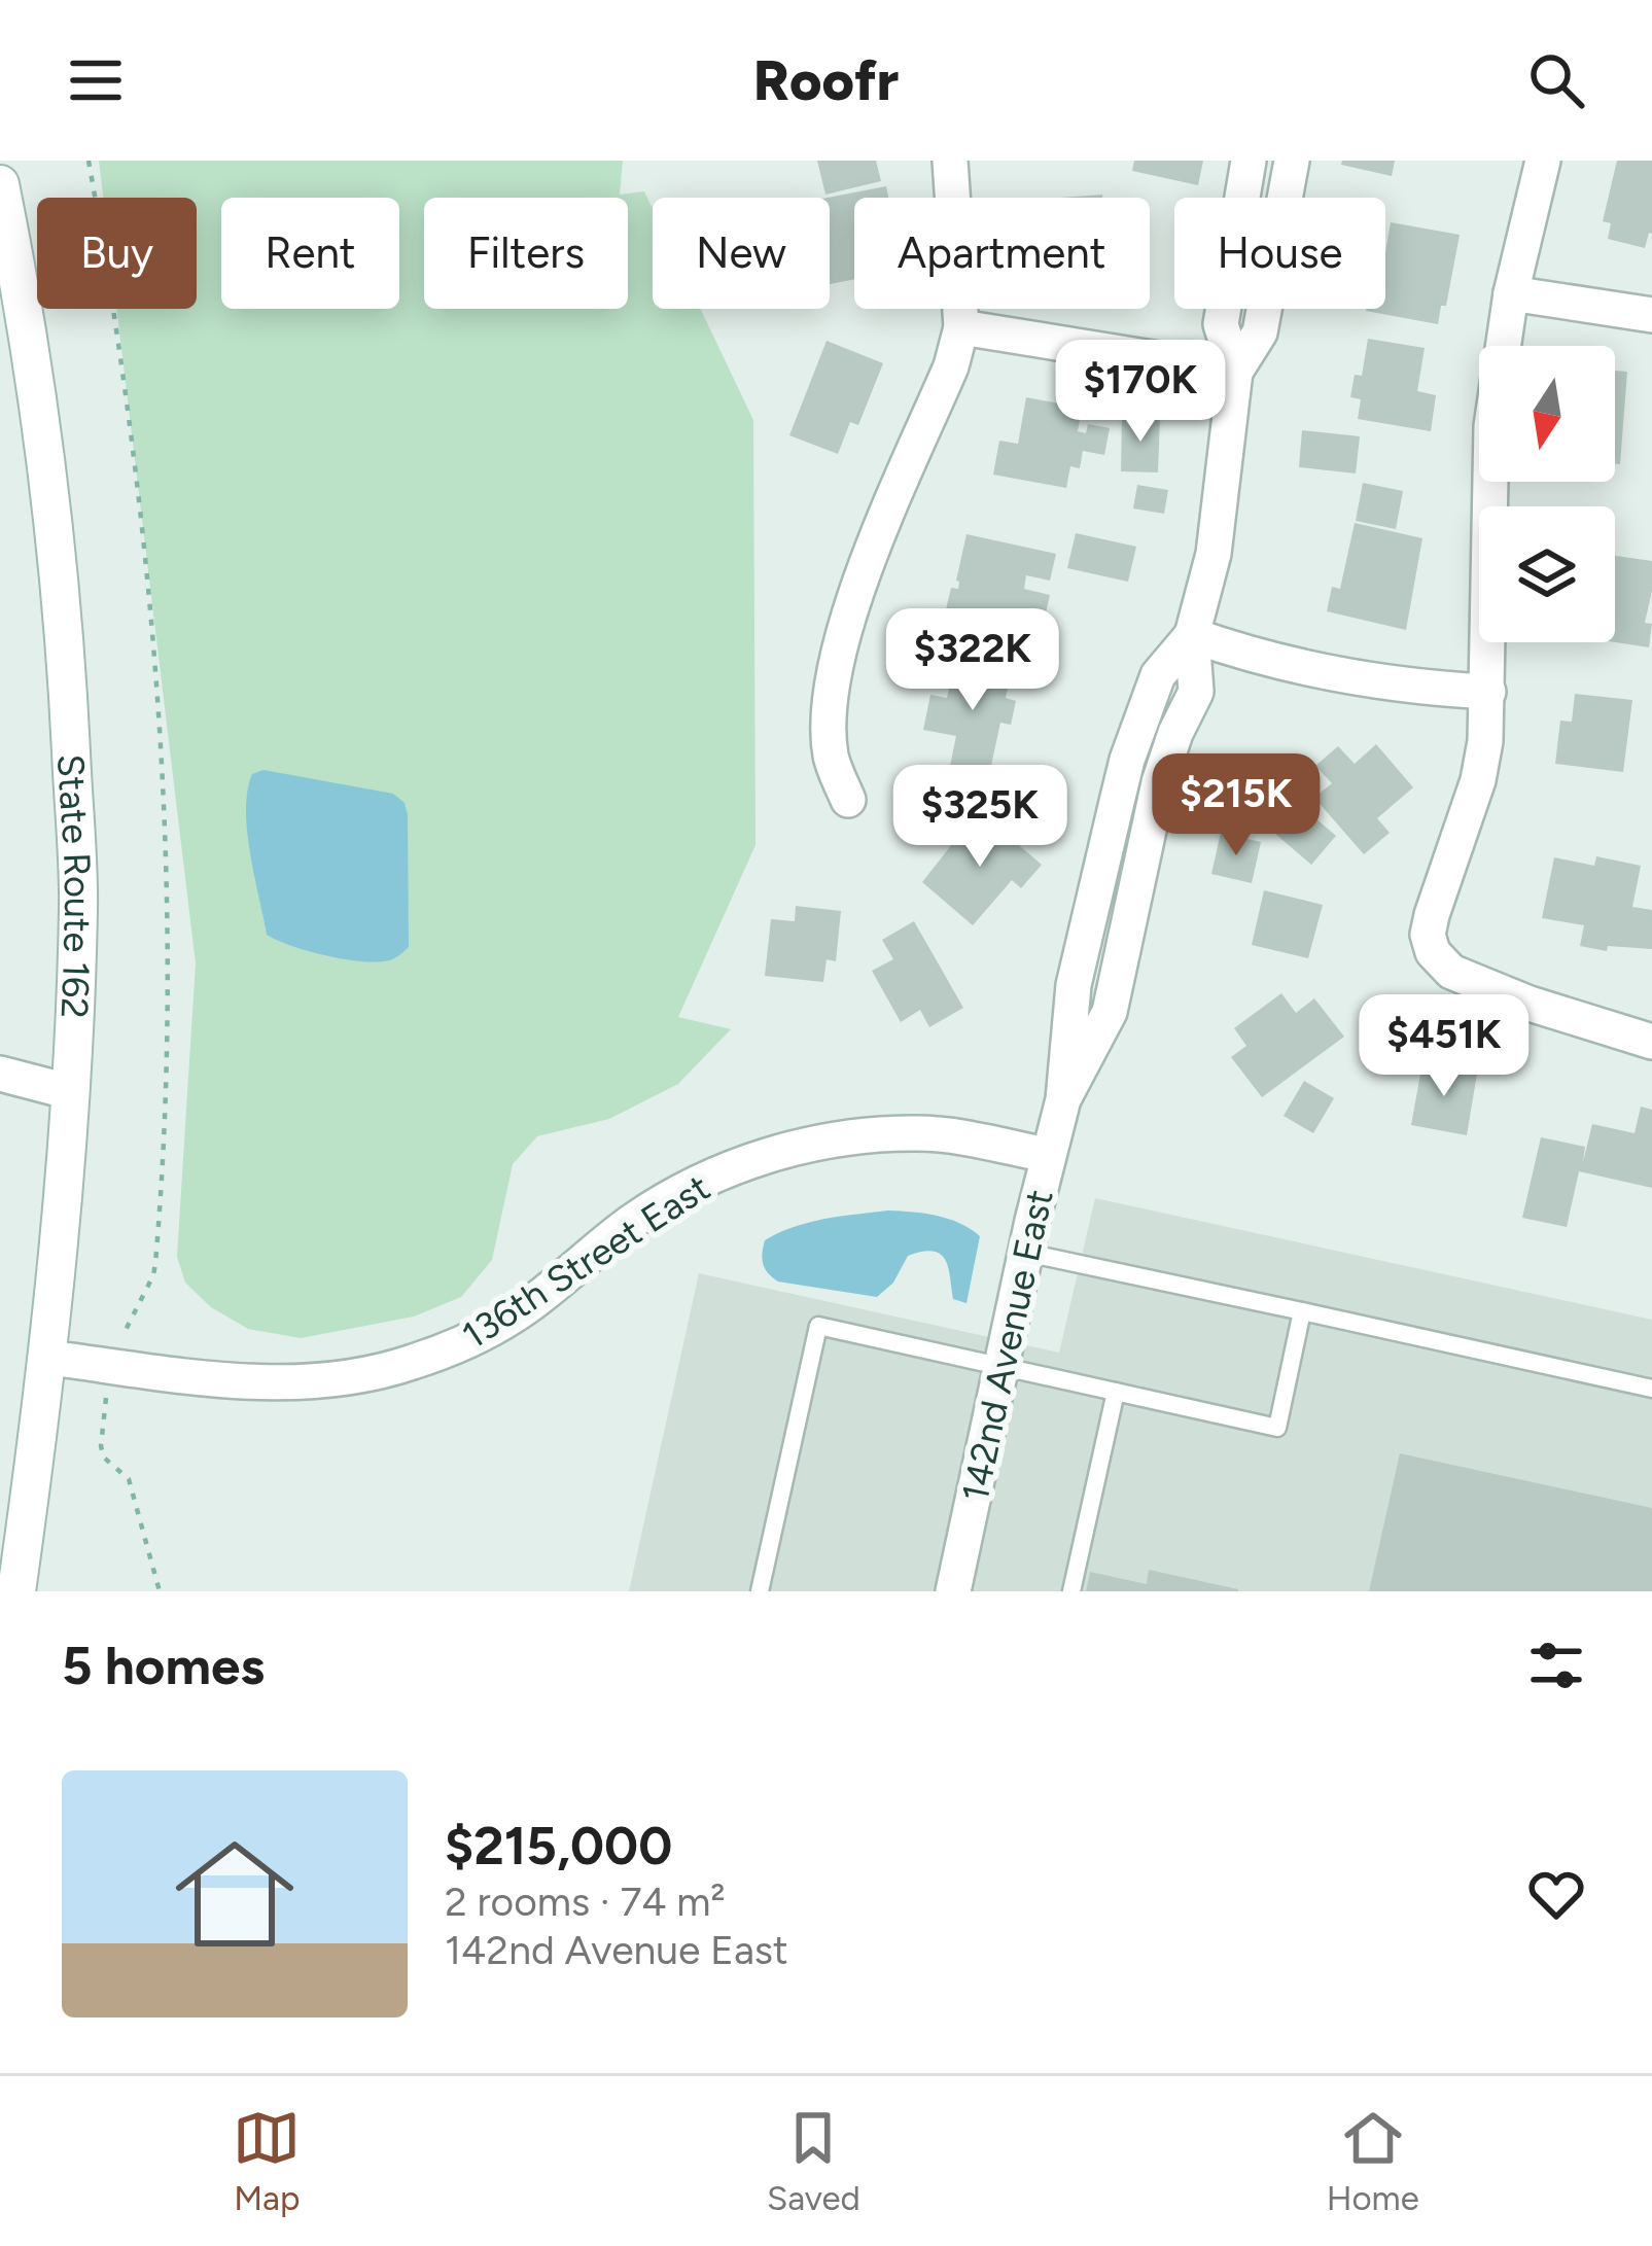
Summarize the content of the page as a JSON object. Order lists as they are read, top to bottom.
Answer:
{
  "streets": {
    "main road": ["State Route 162"],
    "street": ["136th Street East", "142nd Avenue East"]
  },
  "crossings": [
    ["State Route 162", "136th Street East"],
    ["136th Street East", "142nd Avenue East"]
  ],
  "north": "bottom",
  "page": {
    "header": "Roofr",
    "chip": [
      "Buy",
      "Rent",
      "Filters",
      "New",
      "Apartment",
      "House"
    ],
    "price": [
      "$170K",
      "$322K",
      "$215K",
      "$325K",
      "$451K"
    ],
    "heading": "5 homes",
    "list": [
      {
        "name": "$215,000",
        "note": "2 rooms · 74 m² · 142nd Avenue East"
      }
    ],
    "tabs": ["Map", "Saved", "Home"]
  }
}
